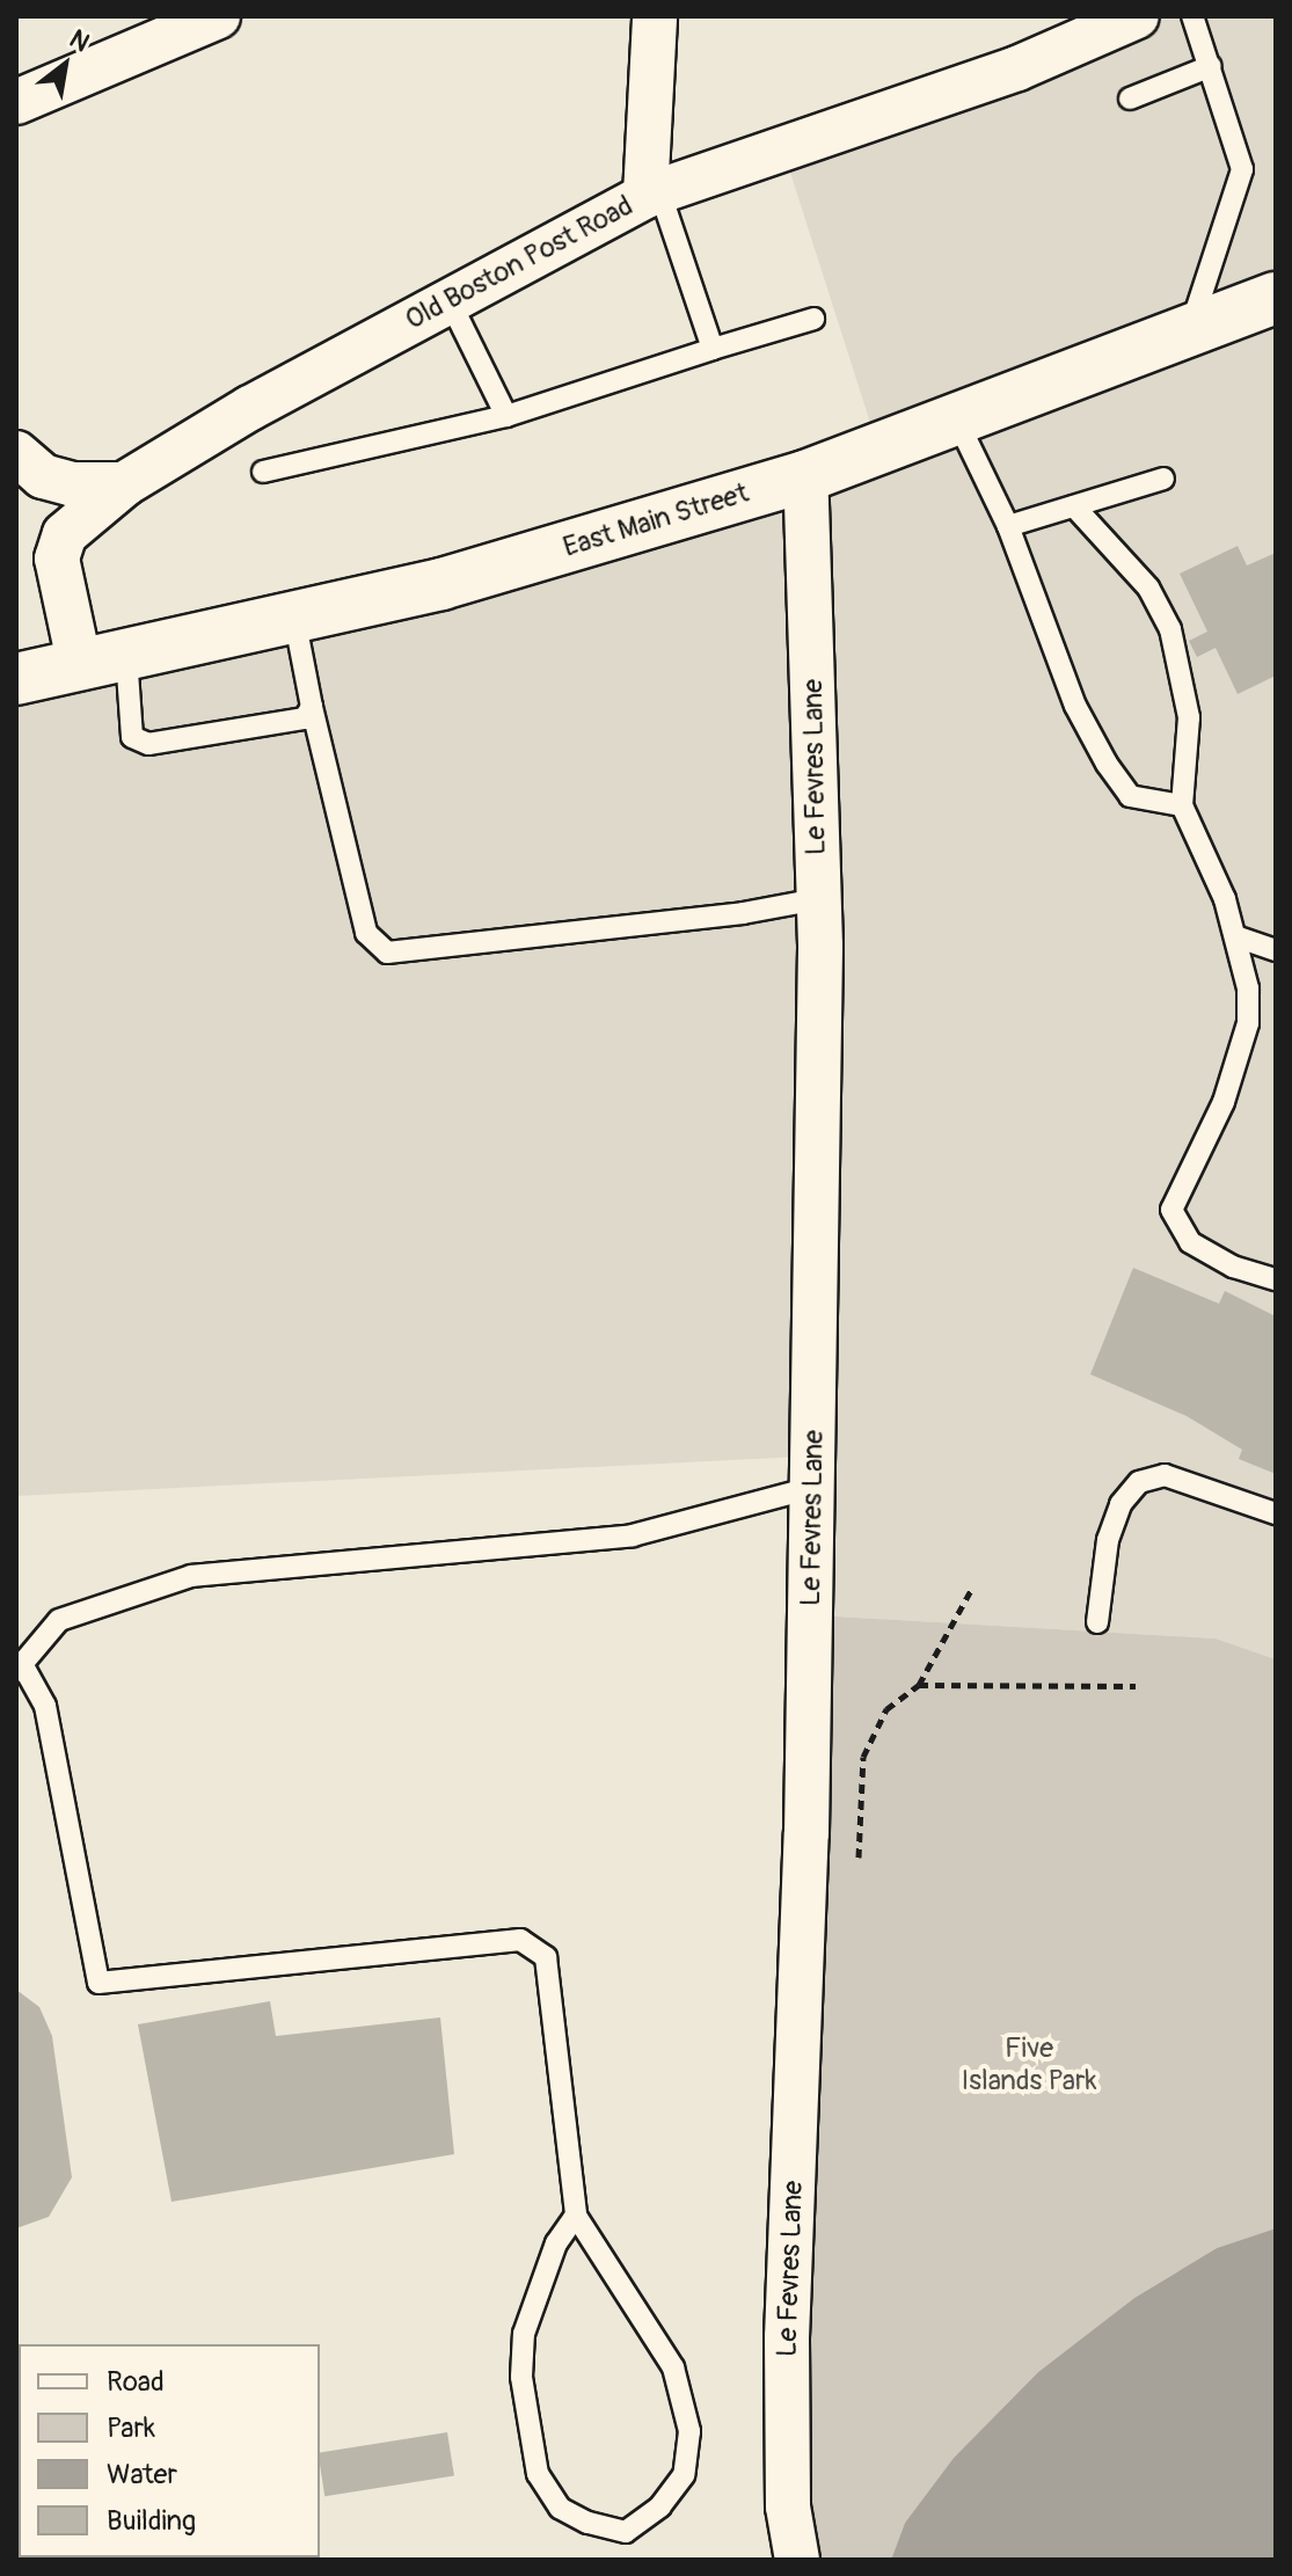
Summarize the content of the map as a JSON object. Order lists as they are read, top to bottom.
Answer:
{
  "streets": {
    "main road": ["East Main Street"],
    "street": ["Old Boston Post Road", "Le Fevres Lane"]
  },
  "crossings": [
    ["Old Boston Post Road", "East Main Street"],
    ["East Main Street", "Le Fevres Lane"]
  ],
  "parks": ["Five Islands Park"],
  "legend": [
    "Road",
    "Park",
    "Water",
    "Building"
  ],
  "north": "top right"
}
